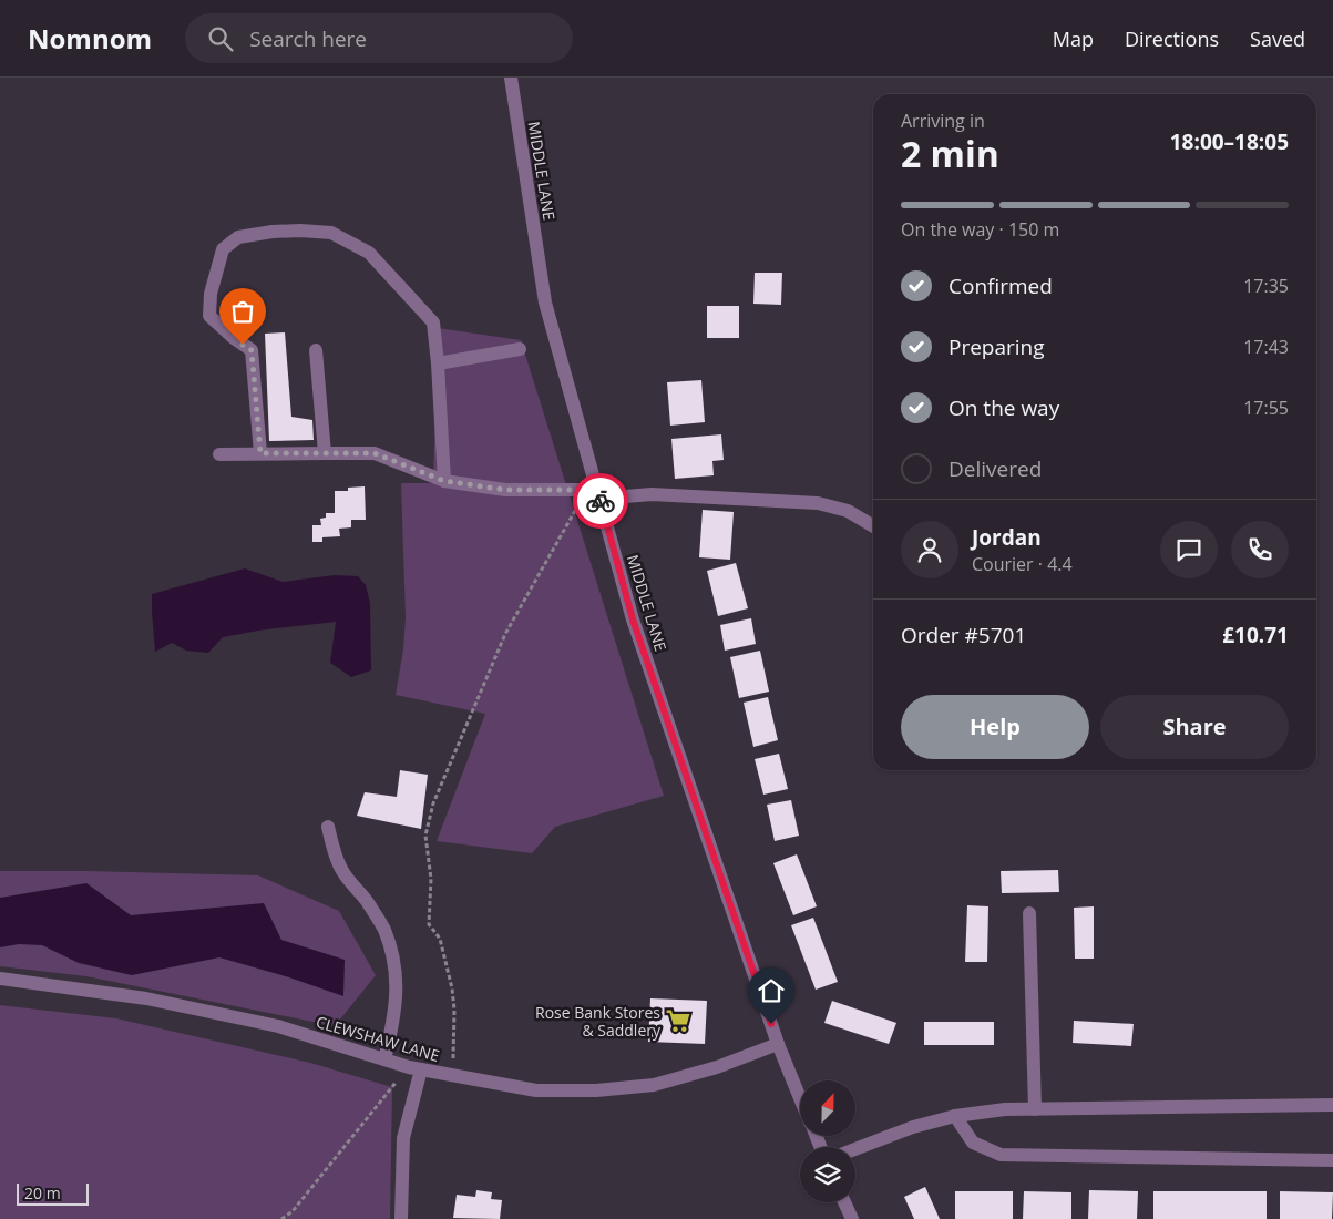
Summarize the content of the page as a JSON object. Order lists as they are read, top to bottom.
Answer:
{
  "streets": {
    "street": ["MIDDLE LANE", "CLEWSHAW LANE"]
  },
  "crossings": [
    ["MIDDLE LANE", "CLEWSHAW LANE"]
  ],
  "places": {
    "supermarket": ["Rose Bank Stores & Saddlery"]
  },
  "scale_bar": "20 m",
  "north": "top",
  "page": {
    "header": "Nomnom",
    "search": "Search here",
    "nav": ["Map", "Directions", "Saved"],
    "heading": ["2 min", "Arriving in", "18:00–18:05"],
    "panel": [
      "Jordan",
      "Courier · 4.4",
      "Order #5701",
      "£10.71"
    ],
    "bar": "On the way · 150 m",
    "list": [
      ["Confirmed", "17:35"],
      ["Preparing", "17:43"],
      ["On the way", "17:55"],
      "Delivered"
    ],
    "buttons": ["Help", "Share"],
    "scale": "20 m"
  }
}
